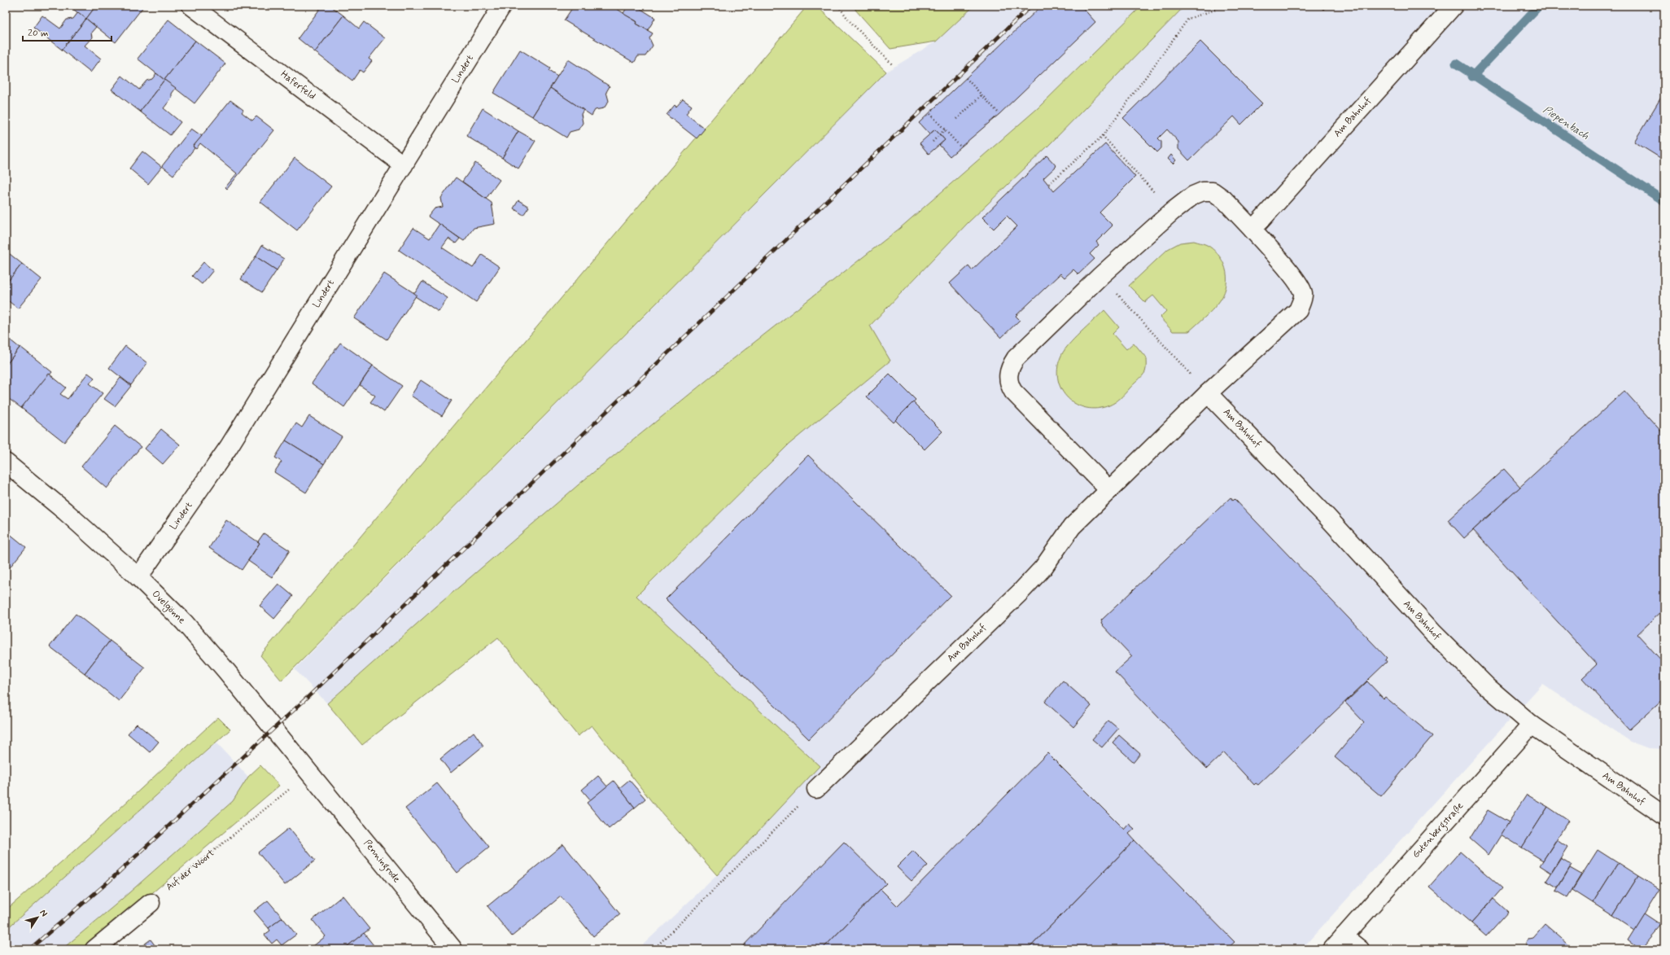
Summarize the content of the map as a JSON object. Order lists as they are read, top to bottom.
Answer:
{
  "streets": {
    "street": [
      "Lindert",
      "Haferfeld",
      "Am Bahnhof",
      "Ovelgönne",
      "Gutenbergstraße",
      "Penningrode"
    ],
    "path": ["Auf der Woort"]
  },
  "crossings": [
    ["Lindert", "Haferfeld"],
    ["Lindert", "Ovelgönne"],
    ["Am Bahnhof", "Gutenbergstraße"],
    ["Ovelgönne", "Penningrode"]
  ],
  "water": ["Piepenbach"],
  "scale_bar": "20 m",
  "north": "top right"
}
